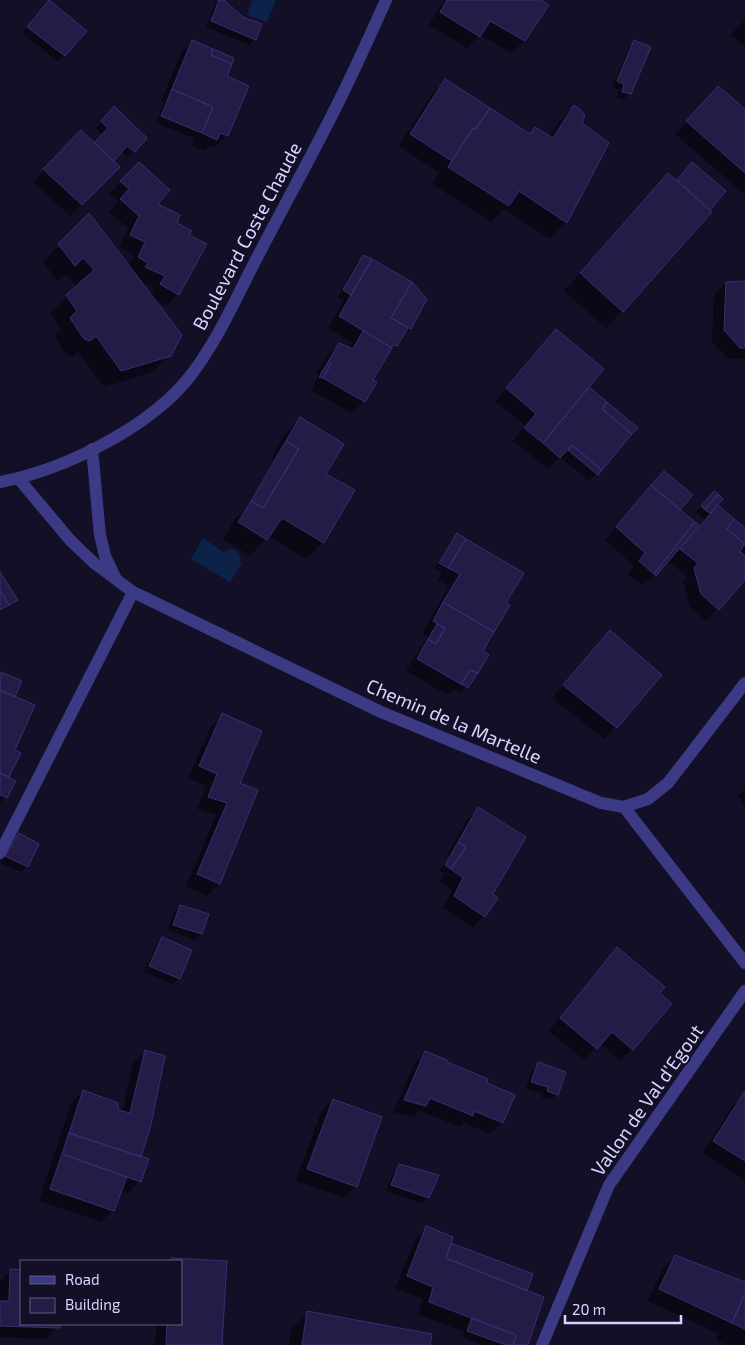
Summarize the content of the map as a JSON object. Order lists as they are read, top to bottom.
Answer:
{
  "streets": {
    "street": ["Boulevard Coste Chaude", "Chemin de la Martelle", "Vallon de Val d'Egout"]
  },
  "crossings": [
    ["Boulevard Coste Chaude", "Chemin de la Martelle"]
  ],
  "legend": ["Road", "Building"],
  "scale_bar": "20 m"
}
